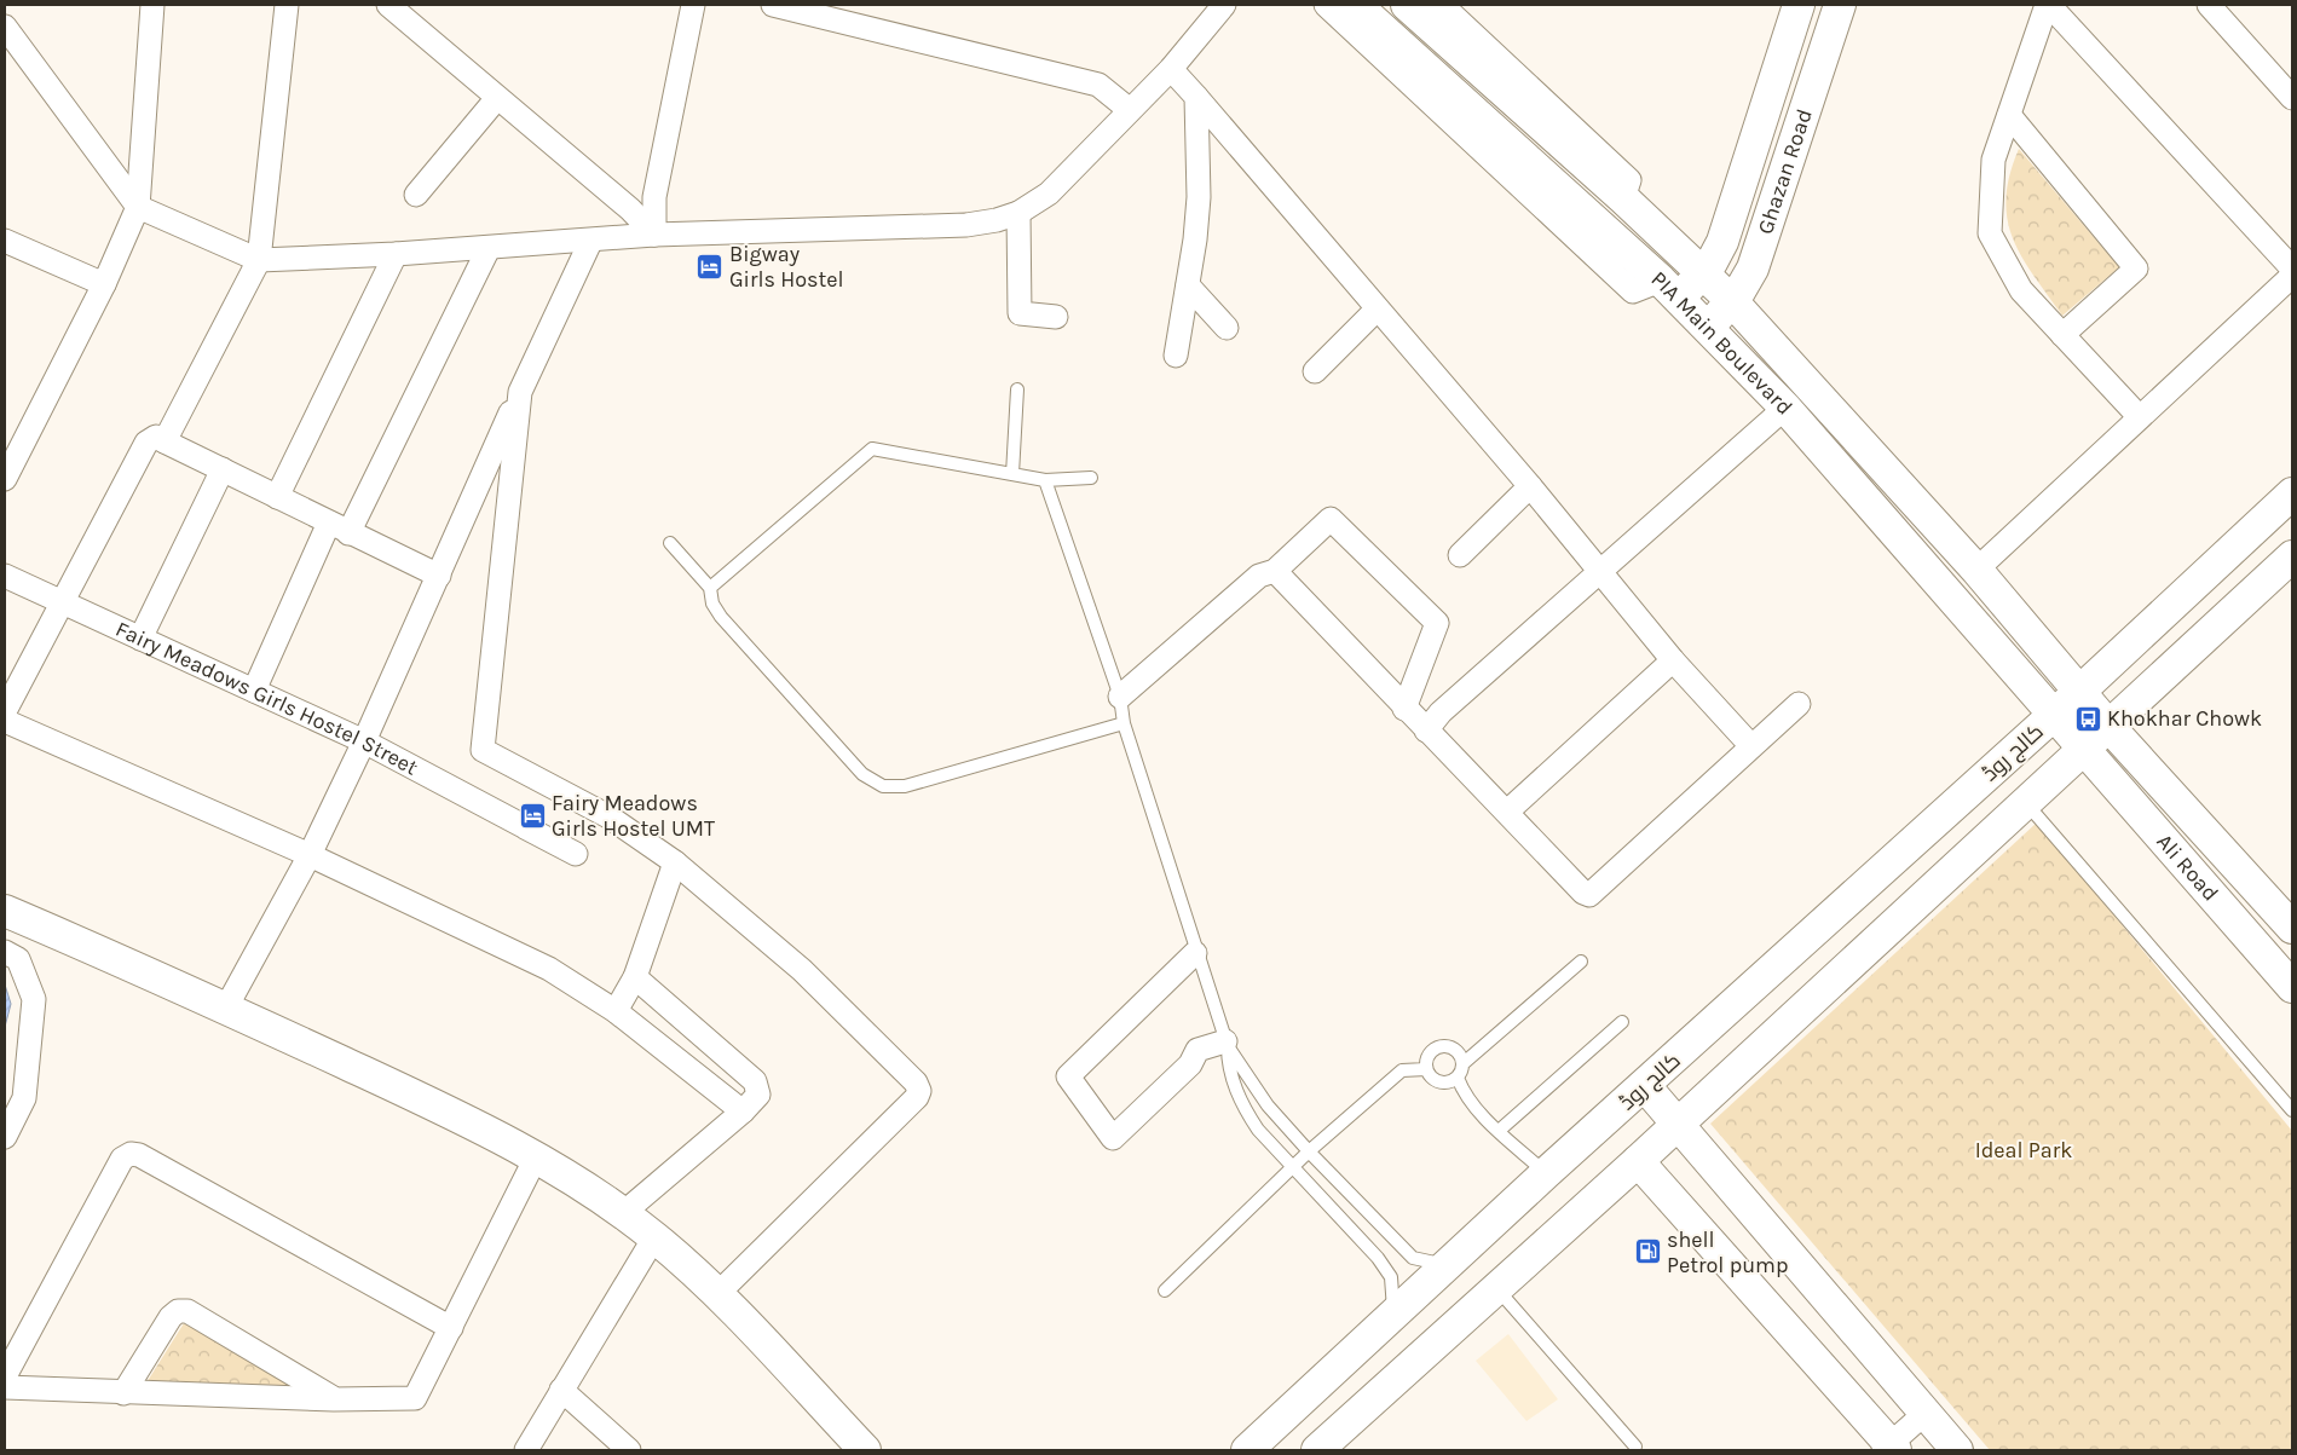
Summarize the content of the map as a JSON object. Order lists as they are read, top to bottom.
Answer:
{
  "streets": {
    "main road": [
      "Ghazan Road",
      "PIA Main Boulevard",
      "کالج روڈ",
      "Ali Road"
    ],
    "street": ["Fairy Meadows Girls Hostel Street"]
  },
  "crossings": [
    ["Ghazan Road", "PIA Main Boulevard"],
    ["PIA Main Boulevard", "کالج روڈ"],
    ["PIA Main Boulevard", "Ali Road"],
    ["کالج روڈ", "Ali Road"]
  ],
  "parks": ["Ideal Park"],
  "places": {
    "hotel": ["Bigway Girls Hostel", "Fairy Meadows Girls Hostel UMT"],
    "bus stop": ["Khokhar Chowk"],
    "fuel station": ["shell Petrol pump"]
  }
}
